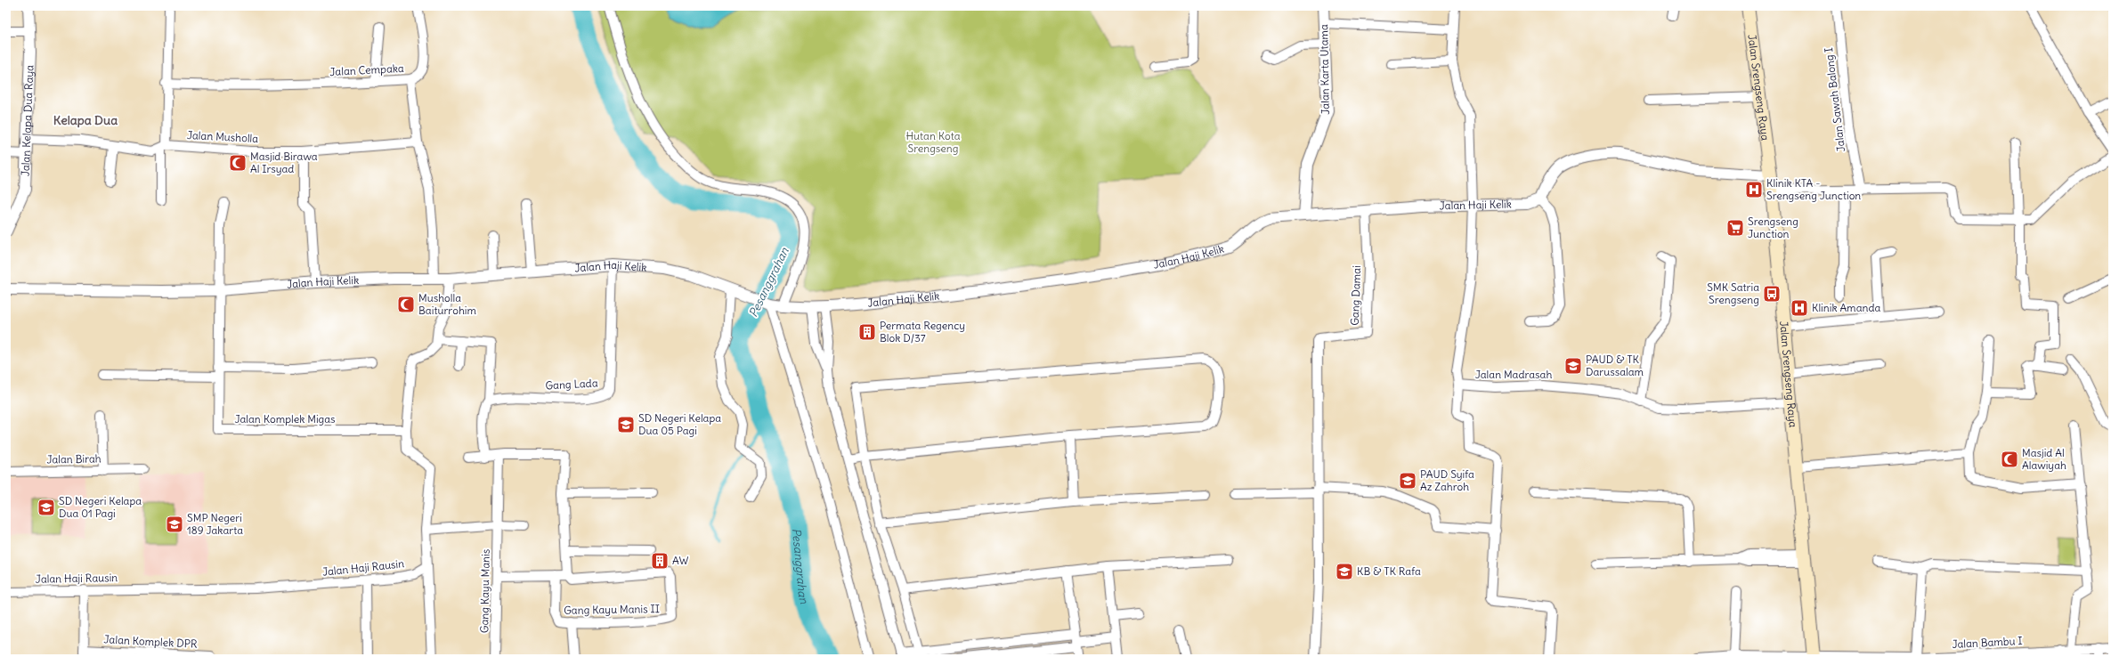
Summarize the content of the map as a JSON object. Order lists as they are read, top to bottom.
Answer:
{
  "streets": {
    "main road": ["Jalan Srengseng Raya"],
    "street": [
      "Jalan Karta Utama",
      "Jalan Cempaka",
      "Jalan Sawah Balong I",
      "Jalan Kelapa Dua Raya",
      "Jalan Musholla",
      "Jalan Haji Kelik",
      "Gang Damai",
      "Jalan Madrasah",
      "Gang Lada",
      "Jalan Komplek Migas",
      "Jalan Birah",
      "Jalan Haji Rausin",
      "Gang Kayu Manis",
      "Gang Kayu Manis II",
      "Jalan Komplek DPR",
      "Jalan Bambu I"
    ]
  },
  "crossings": [
    ["Jalan Karta Utama", "Jalan Haji Kelik"],
    ["Jalan Cempaka", "Jalan Musholla"],
    ["Jalan Cempaka", "Jalan Haji Kelik"],
    ["Jalan Srengseng Raya", "Jalan Madrasah"],
    ["Jalan Srengseng Raya", "Jalan Bambu I"],
    ["Jalan Kelapa Dua Raya", "Jalan Musholla"],
    ["Jalan Haji Kelik", "Gang Damai"],
    ["Jalan Haji Kelik", "Gang Lada"],
    ["Jalan Haji Kelik", "Jalan Komplek Migas"],
    ["Jalan Haji Rausin", "Jalan Komplek DPR"]
  ],
  "districts": ["Kelapa Dua"],
  "water": ["Pesanggrahan"],
  "parks": ["Hutan Kota Srengseng"],
  "places": {
    "mosque": ["Masjid Birawa Al Irsyad", "Musholla Baiturrohim", "Masjid Al Alawiyah"],
    "hospital": ["Klinik KTA - Srengseng Junction", "Klinik Amanda"],
    "supermarket": ["Srengseng Junction"],
    "bus stop": ["SMK Satria Srengseng"],
    "building": ["Permata Regency Blok D/37", "AW"],
    "school or university": [
      "PAUD & TK Darussalam",
      "SD Negeri Kelapa Dua 05 Pagi",
      "PAUD Syifa Az Zahroh",
      "SD Negeri Kelapa Dua 01 Pagi",
      "SMP Negeri 189 Jakarta",
      "KB & TK Rafa"
    ]
  }
}
